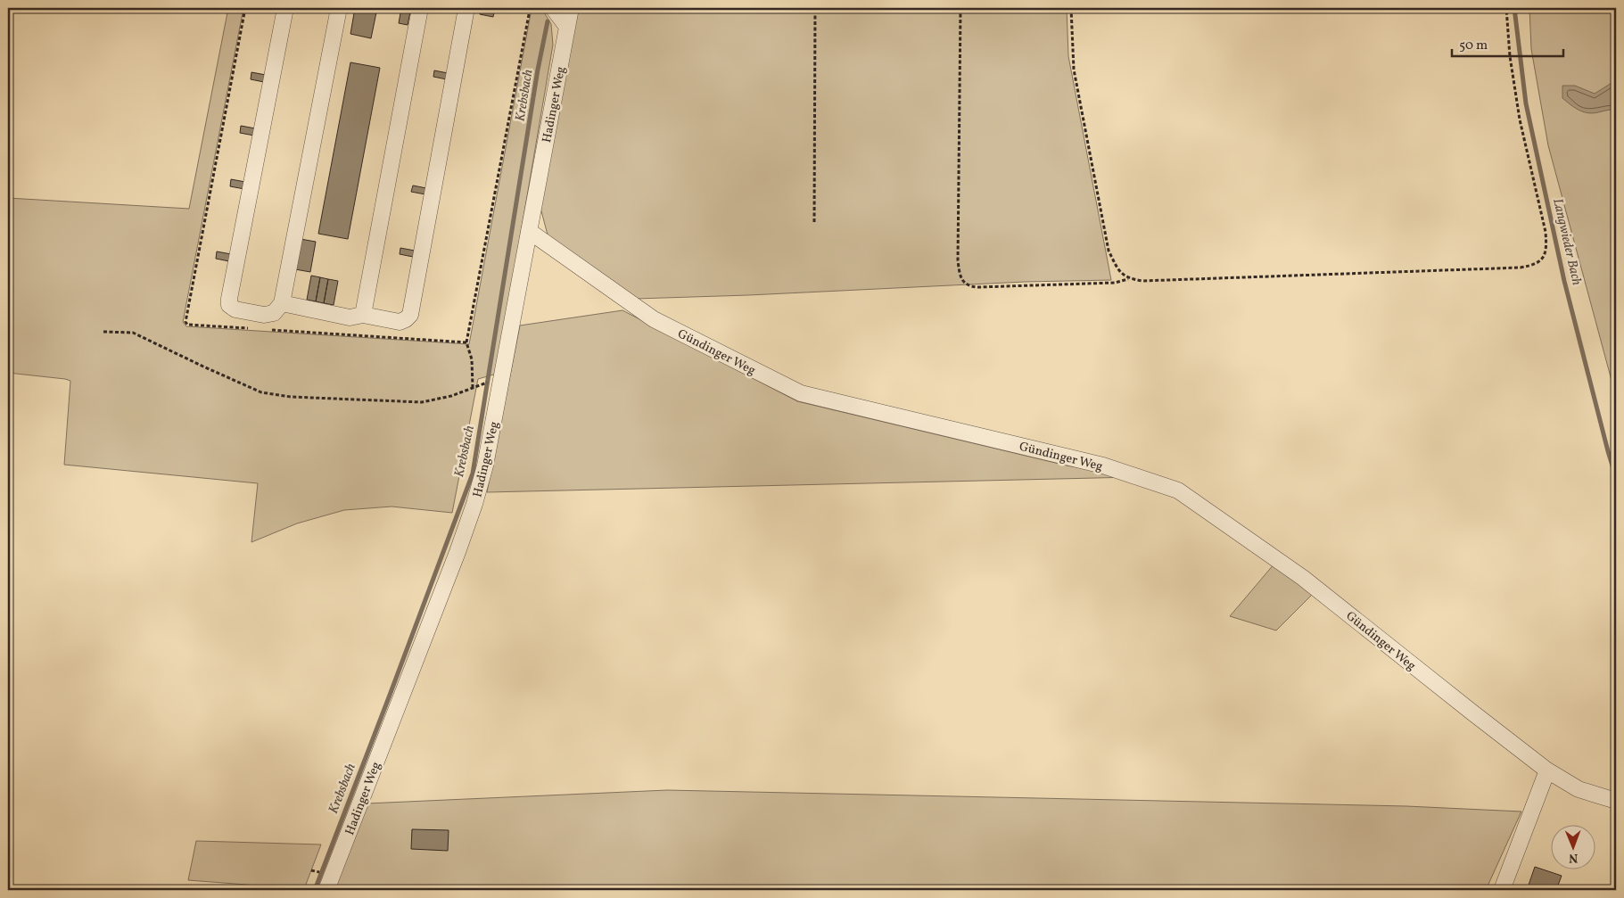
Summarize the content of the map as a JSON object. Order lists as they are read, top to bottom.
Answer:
{
  "streets": {
    "street": ["Hadinger Weg", "Gündinger Weg"]
  },
  "crossings": [
    ["Hadinger Weg", "Gündinger Weg"]
  ],
  "water": ["Krebsbach", "Langwieder Bach"],
  "scale_bar": "50 m",
  "north": "bottom"
}
